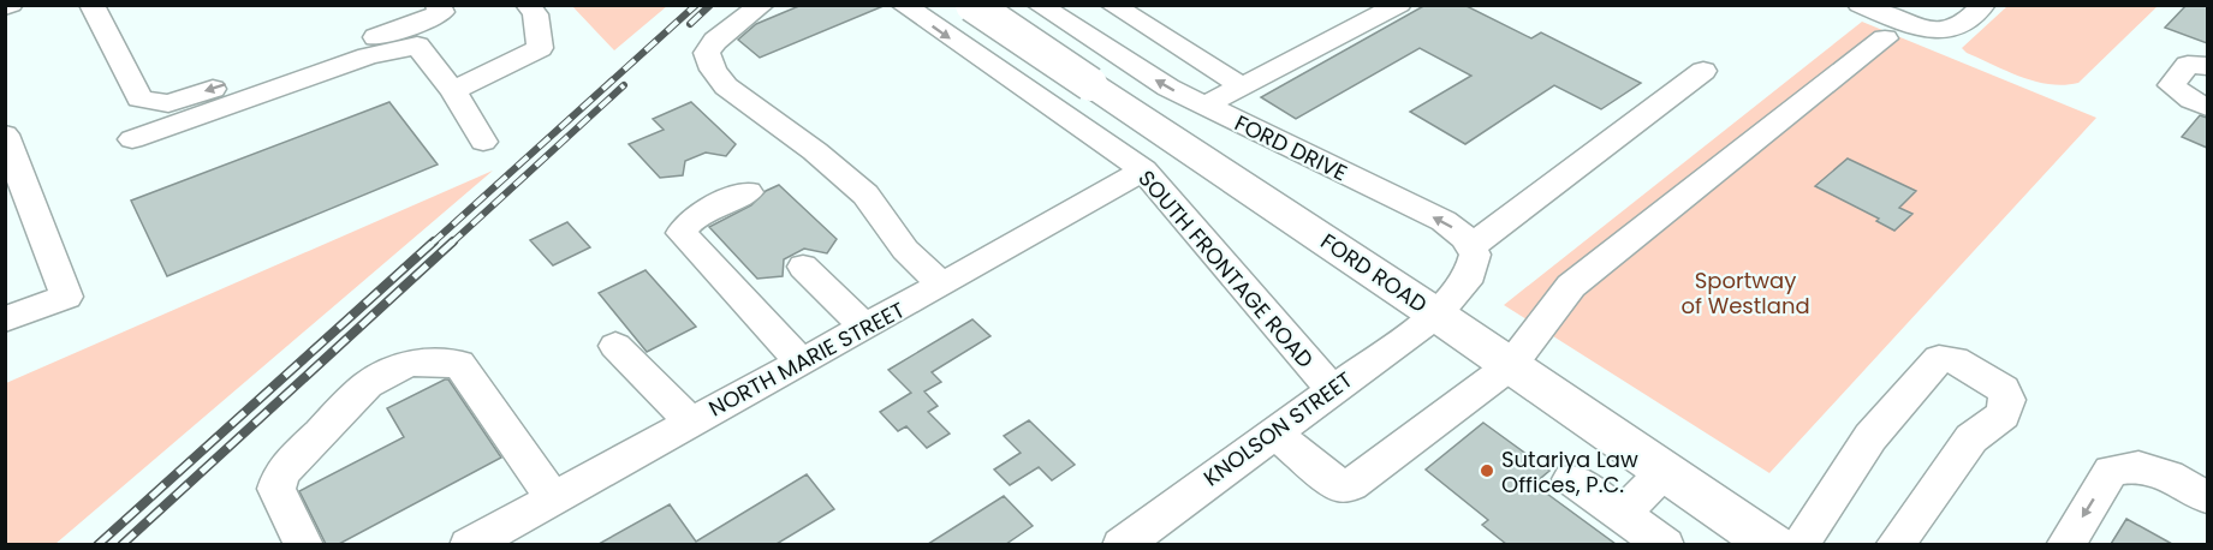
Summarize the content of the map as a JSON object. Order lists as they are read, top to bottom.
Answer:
{
  "streets": {
    "main road": ["FORD ROAD"],
    "street": [
      "FORD DRIVE",
      "SOUTH FRONTAGE ROAD",
      "NORTH MARIE STREET",
      "KNOLSON STREET"
    ]
  },
  "crossings": [
    ["SOUTH FRONTAGE ROAD", "NORTH MARIE STREET"],
    ["SOUTH FRONTAGE ROAD", "KNOLSON STREET"],
    ["FORD ROAD", "KNOLSON STREET"]
  ],
  "parks": ["Sportway of Westland"],
  "places": ["Sutariya Law Offices, P.C."]
}
